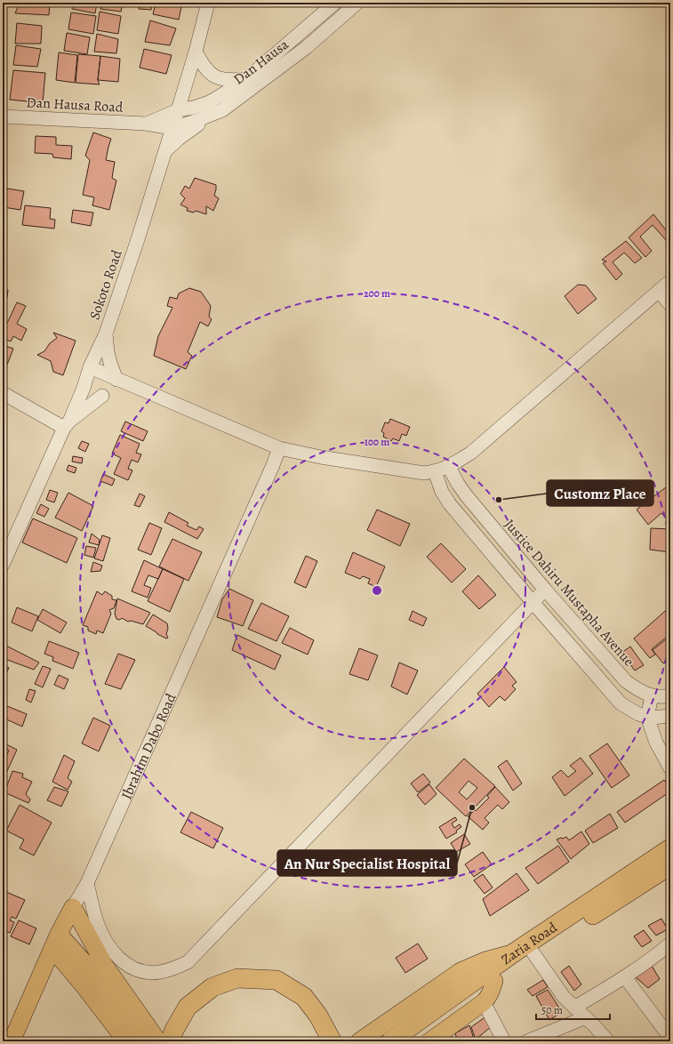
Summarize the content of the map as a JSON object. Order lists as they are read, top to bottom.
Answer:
{
  "streets": {
    "highway": ["Zaria Road"],
    "main road": ["Ibrahim Dabo Road"],
    "street": [
      "Dan Hausa",
      "Dan Hausa Road",
      "Sokoto Road",
      "Justice Dahiru Mustapha Avenue"
    ]
  },
  "crossings": [
    ["Dan Hausa", "Dan Hausa Road"],
    ["Dan Hausa", "Sokoto Road"],
    ["Dan Hausa Road", "Sokoto Road"]
  ],
  "places": ["Customz Place", "An Nur Specialist Hospital"],
  "scale_bar": "50 m",
  "rings": ["200 m", "100 m"]
}
